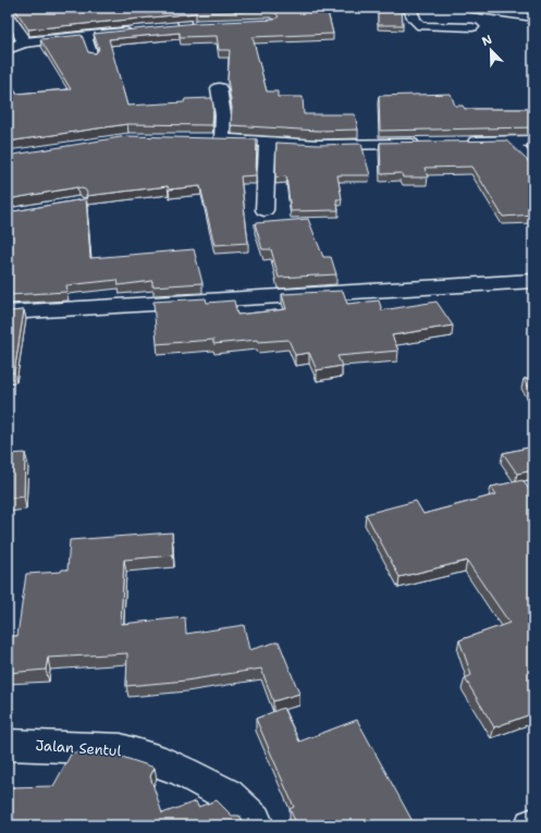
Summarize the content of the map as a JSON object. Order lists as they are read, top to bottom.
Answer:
{
  "streets": {
    "street": ["Jalan Sentul"]
  },
  "north": "top left"
}
